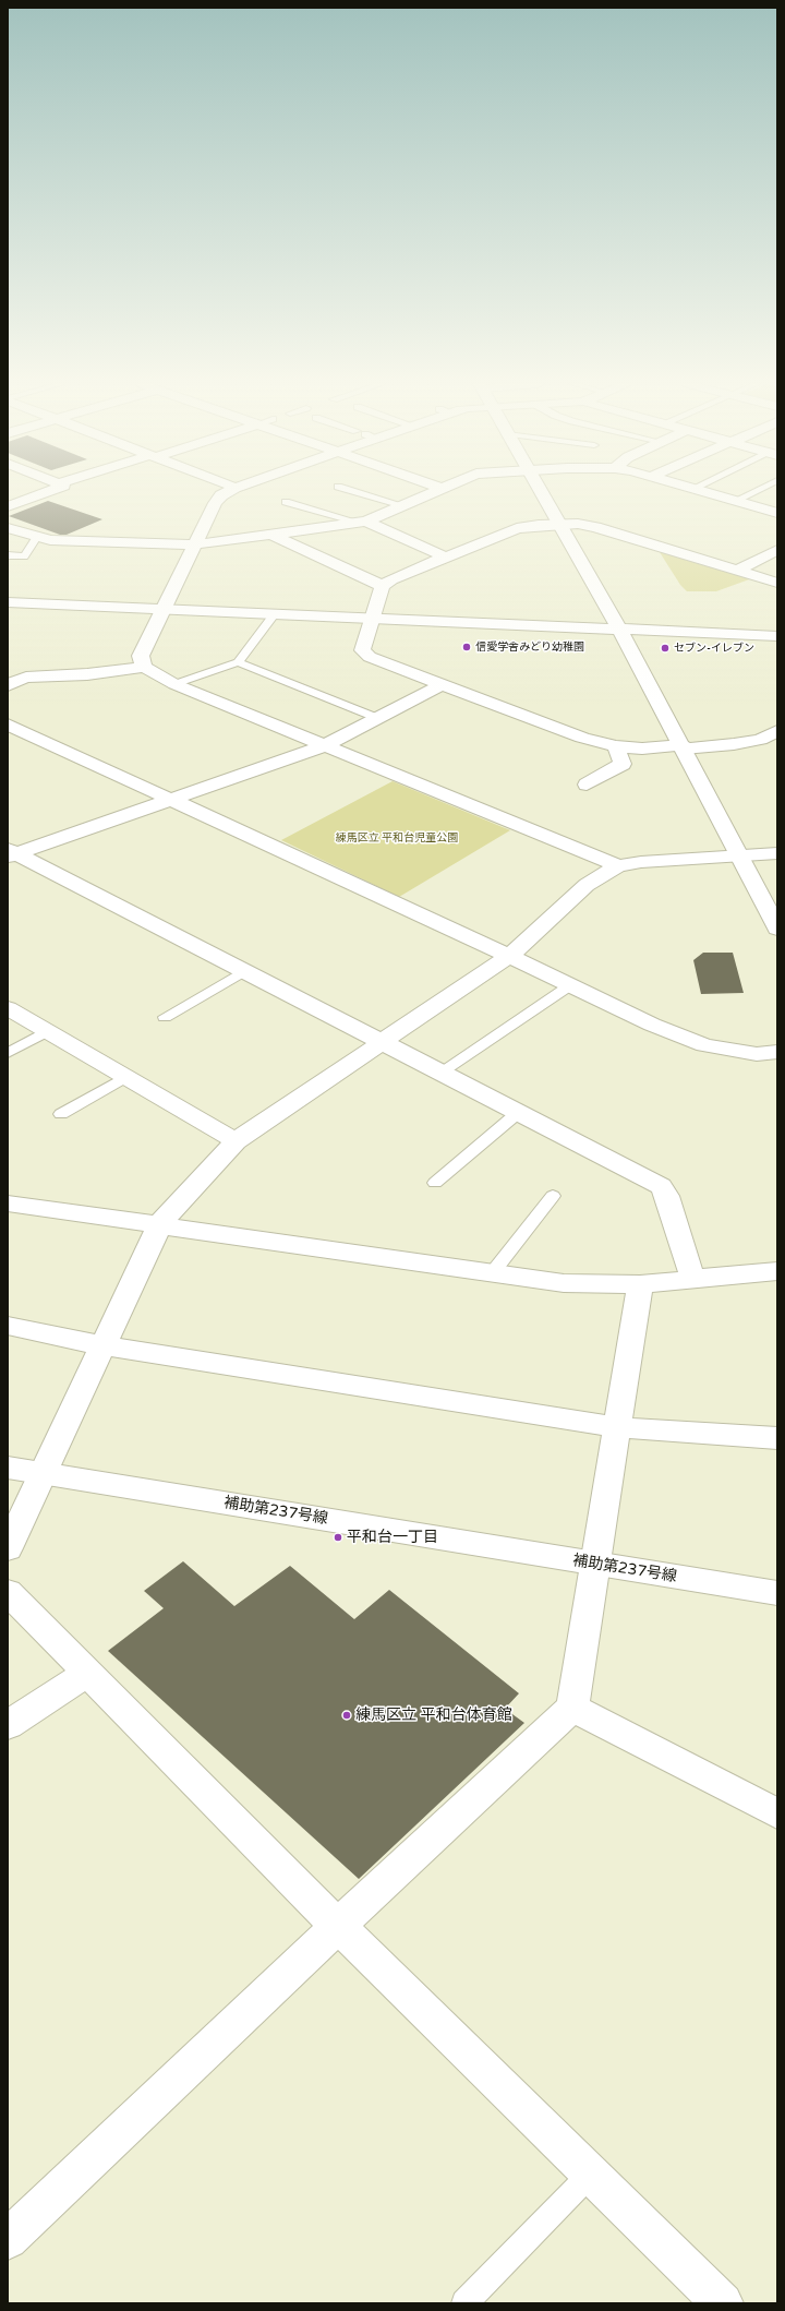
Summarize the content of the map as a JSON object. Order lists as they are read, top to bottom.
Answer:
{
  "streets": {
    "street": ["補助第237号線"]
  },
  "parks": ["練馬区立 平和台児童公園"],
  "places": [
    "信愛学舎みどり幼稚園",
    "セブン-イレブン",
    "平和台一丁目",
    "練馬区立 平和台体育館"
  ]
}
